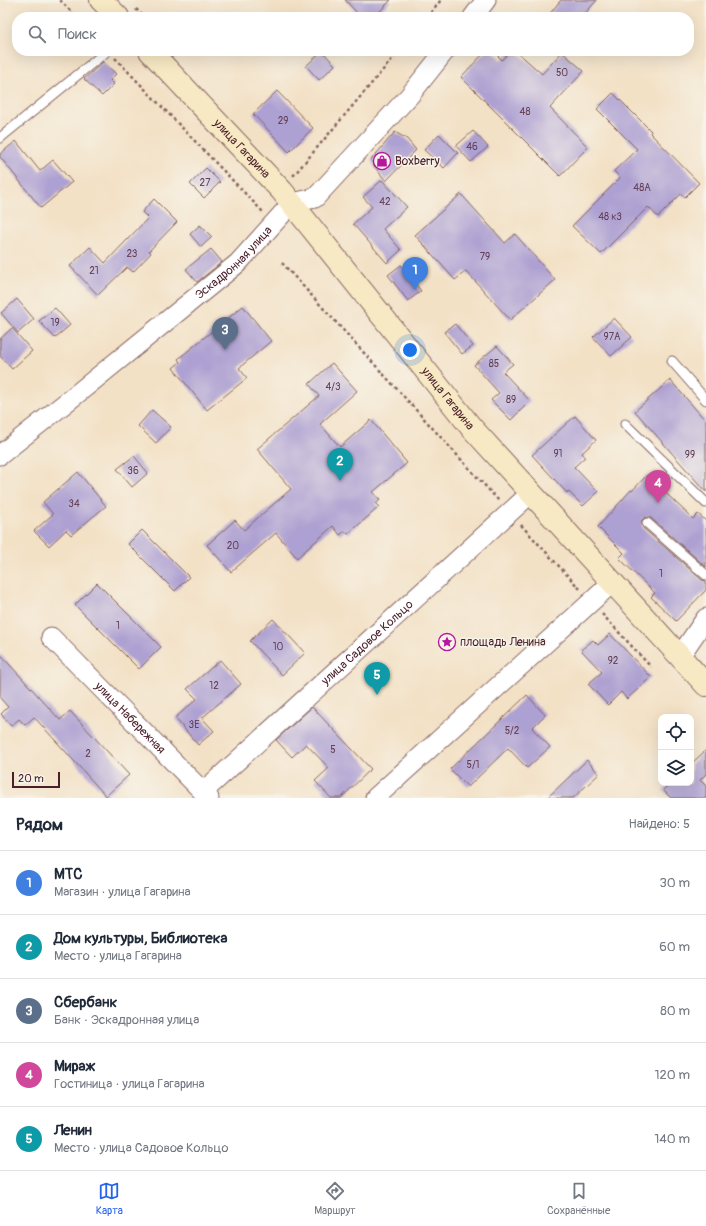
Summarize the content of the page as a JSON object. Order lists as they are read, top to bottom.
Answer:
{
  "streets": {
    "street": [
      "улица Гагарина",
      "Эскадронная улица",
      "улица Садовое Кольцо",
      "улица Набережная"
    ]
  },
  "crossings": [
    ["улица Гагарина", "Эскадронная улица"],
    ["улица Гагарина", "улица Садовое Кольцо"],
    ["улица Садовое Кольцо", "улица Набережная"]
  ],
  "places": {
    "shop": ["Boxberry"],
    "place": ["площадь Ленина"]
  },
  "house_numbers": [
    "50",
    "48",
    "29",
    "46",
    "27",
    "48А",
    "42",
    "48 к3",
    "23",
    "79",
    "21",
    "19",
    "97А",
    "85",
    "4/3",
    "89",
    "91",
    "99",
    "36",
    "34",
    "20",
    "1",
    "1",
    "10",
    "92",
    "12",
    "3Е",
    "5/2",
    "5",
    "2",
    "5/1"
  ],
  "scale_bar": "20 m",
  "page": {
    "search": "Поиск",
    "pins": [
      "1",
      "3",
      "2",
      "4",
      "5"
    ],
    "scale": "20 m",
    "heading": ["Рядом", "Найдено: 5"],
    "list": [
      {
        "mark": "1",
        "name": "МТС",
        "note": "Магазин · улица Гагарина",
        "value": "30 m"
      },
      {
        "mark": "2",
        "name": "Дом культуры, Библиотека",
        "note": "Место · улица Гагарина",
        "value": "60 m"
      },
      {
        "mark": "3",
        "name": "Сбербанк",
        "note": "Банк · Эскадронная улица",
        "value": "80 m"
      },
      {
        "mark": "4",
        "name": "Мираж",
        "note": "Гостиница · улица Гагарина",
        "value": "120 m"
      },
      {
        "mark": "5",
        "name": "Ленин",
        "note": "Место · улица Садовое Кольцо",
        "value": "140 m"
      }
    ],
    "nav": ["Карта", "Маршрут", "Сохранённые"]
  }
}
